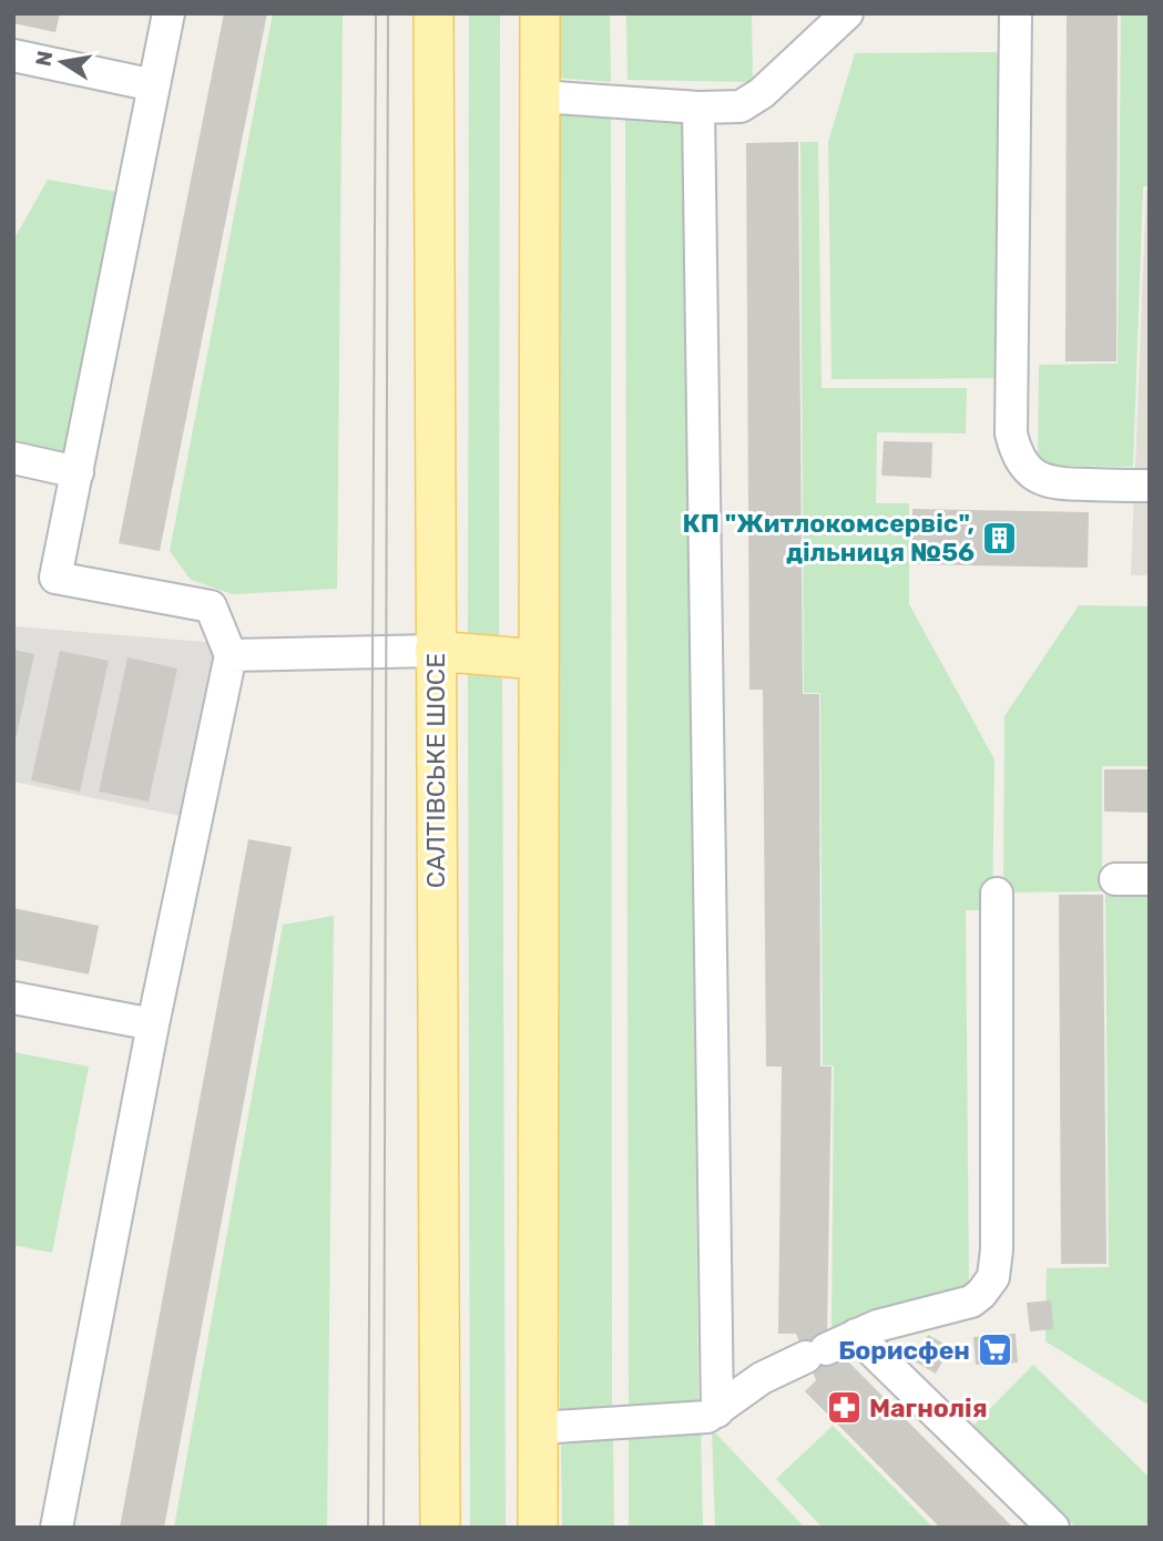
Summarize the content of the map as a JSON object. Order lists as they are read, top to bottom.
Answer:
{
  "streets": {
    "main road": ["САЛТІВСЬКЕ ШОСЕ"]
  },
  "places": {
    "building": ["КП \"Житлокомсервіс\", дільниця №56"],
    "supermarket": ["Борисфен"],
    "pharmacy": ["Магнолія"]
  },
  "north": "left"
}
